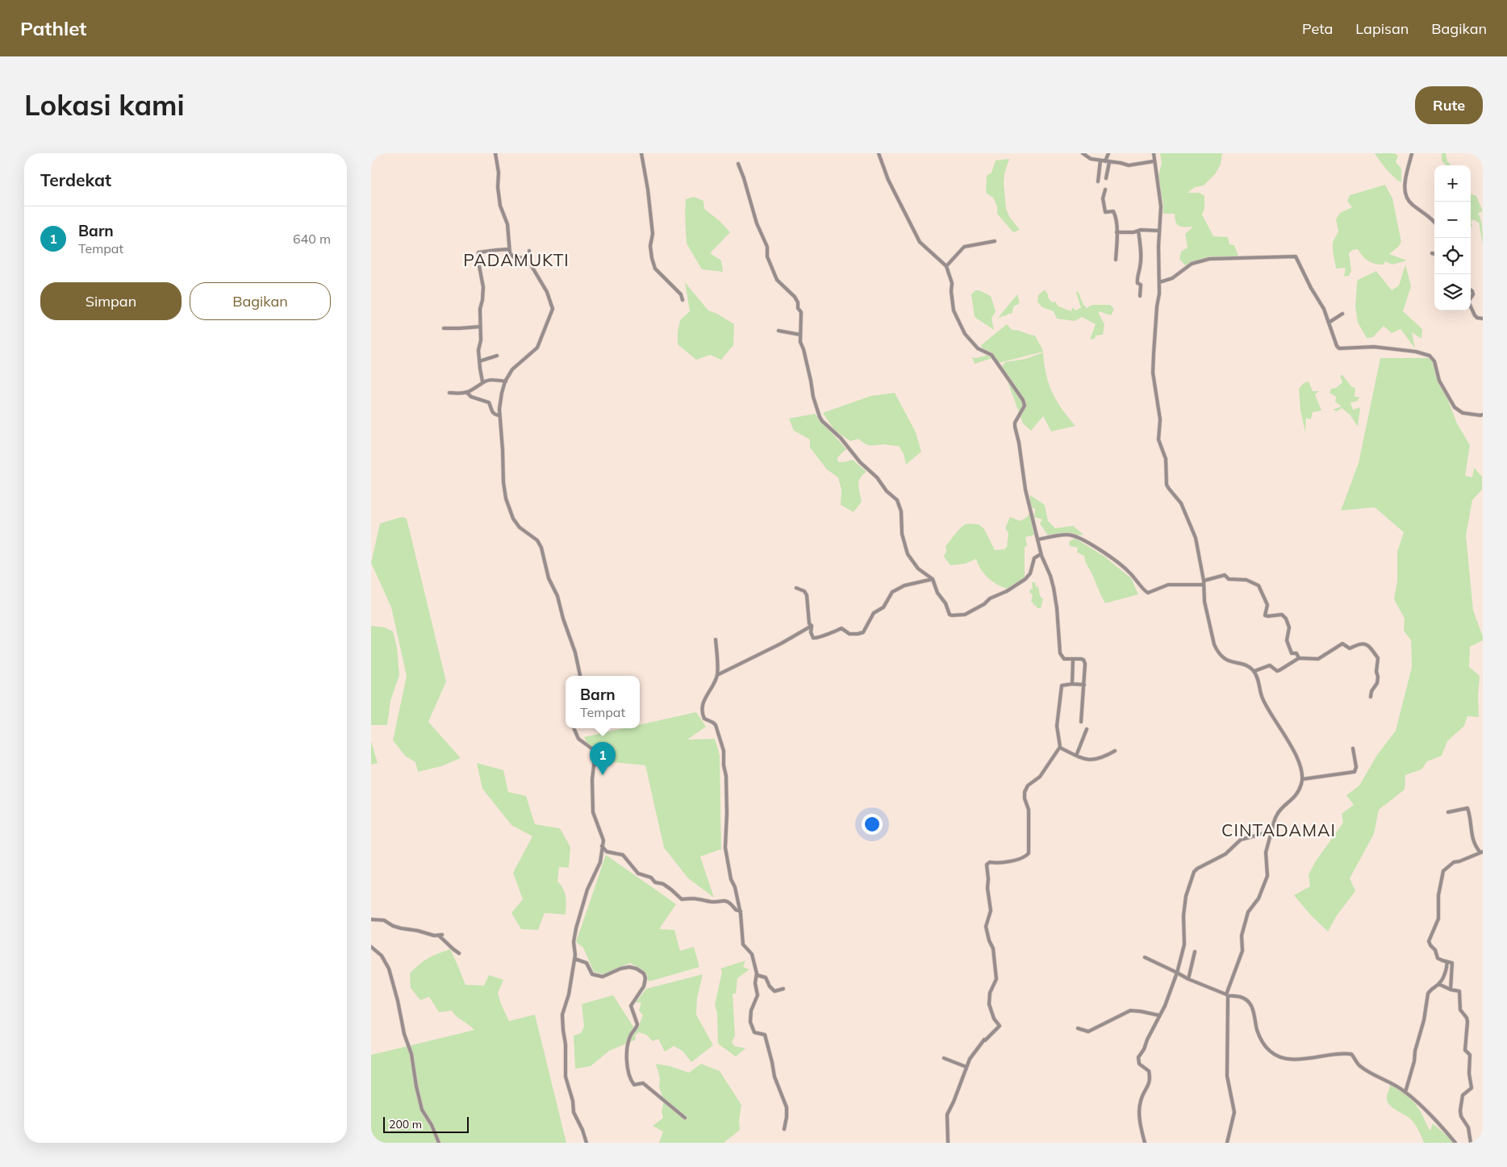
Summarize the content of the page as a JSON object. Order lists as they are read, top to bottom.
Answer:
{
  "districts": ["PADAMUKTI", "CINTADAMAI"],
  "scale_bar": "200 m",
  "page": {
    "header": "Pathlet",
    "nav": ["Peta", "Lapisan", "Bagikan"],
    "buttons": [
      "Rute",
      ["Simpan", "Bagikan"]
    ],
    "title": "Lokasi kami",
    "heading": "Terdekat",
    "map_buttons": ["+", "−"],
    "list": [
      {
        "mark": "1",
        "name": "Barn",
        "note": "Tempat",
        "value": "640 m"
      }
    ],
    "popup": ["Barn", "Tempat"],
    "pins": "1",
    "scale": "200 m"
  }
}
